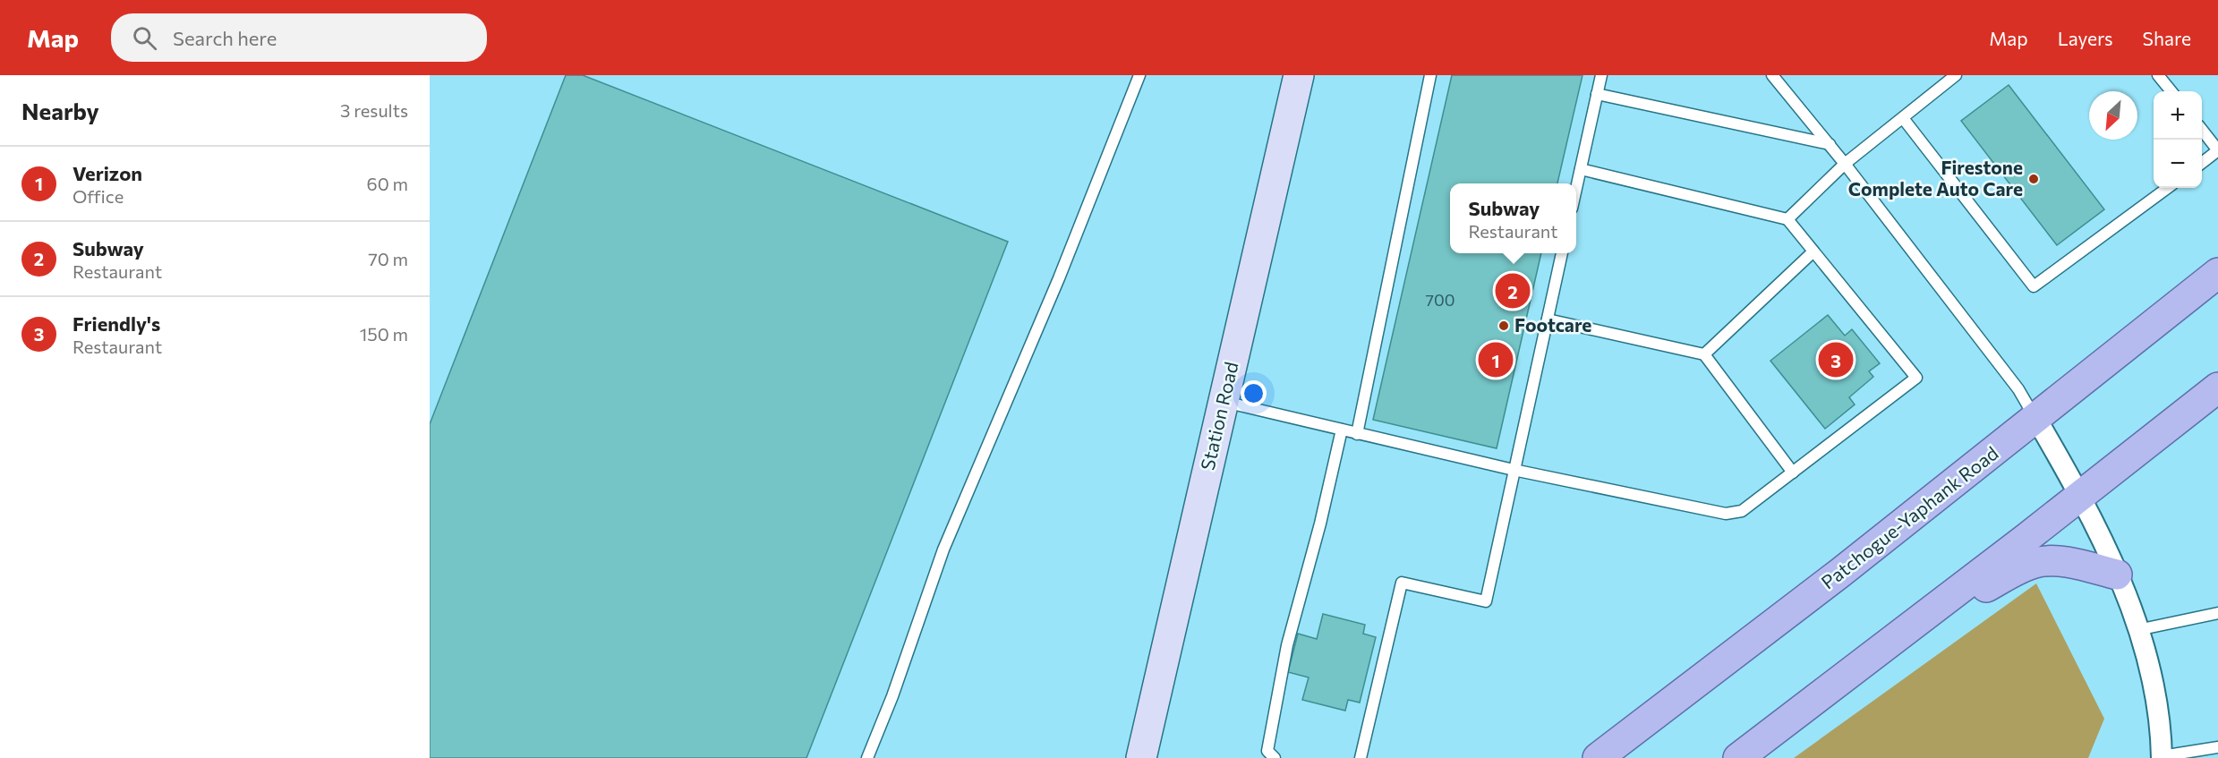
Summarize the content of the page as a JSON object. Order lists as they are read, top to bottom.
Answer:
{
  "streets": {
    "main road": ["Station Road", "Patchogue-Yaphank Road"]
  },
  "places": ["Firestone Complete Auto Care", "Footcare"],
  "house_numbers": ["700"],
  "north": "bottom left",
  "page": {
    "header": "Map",
    "search": "Search here",
    "nav": ["Map", "Layers", "Share"],
    "heading": ["Nearby", "3 results"],
    "map_buttons": ["+", "−"],
    "list": [
      {
        "mark": "1",
        "name": "Verizon",
        "note": "Office",
        "value": "60 m"
      },
      {
        "mark": "2",
        "name": "Subway",
        "note": "Restaurant",
        "value": "70 m"
      },
      {
        "mark": "3",
        "name": "Friendly's",
        "note": "Restaurant",
        "value": "150 m"
      }
    ],
    "popup": ["Subway", "Restaurant"],
    "pins": ["2", "1", "3"]
  }
}
